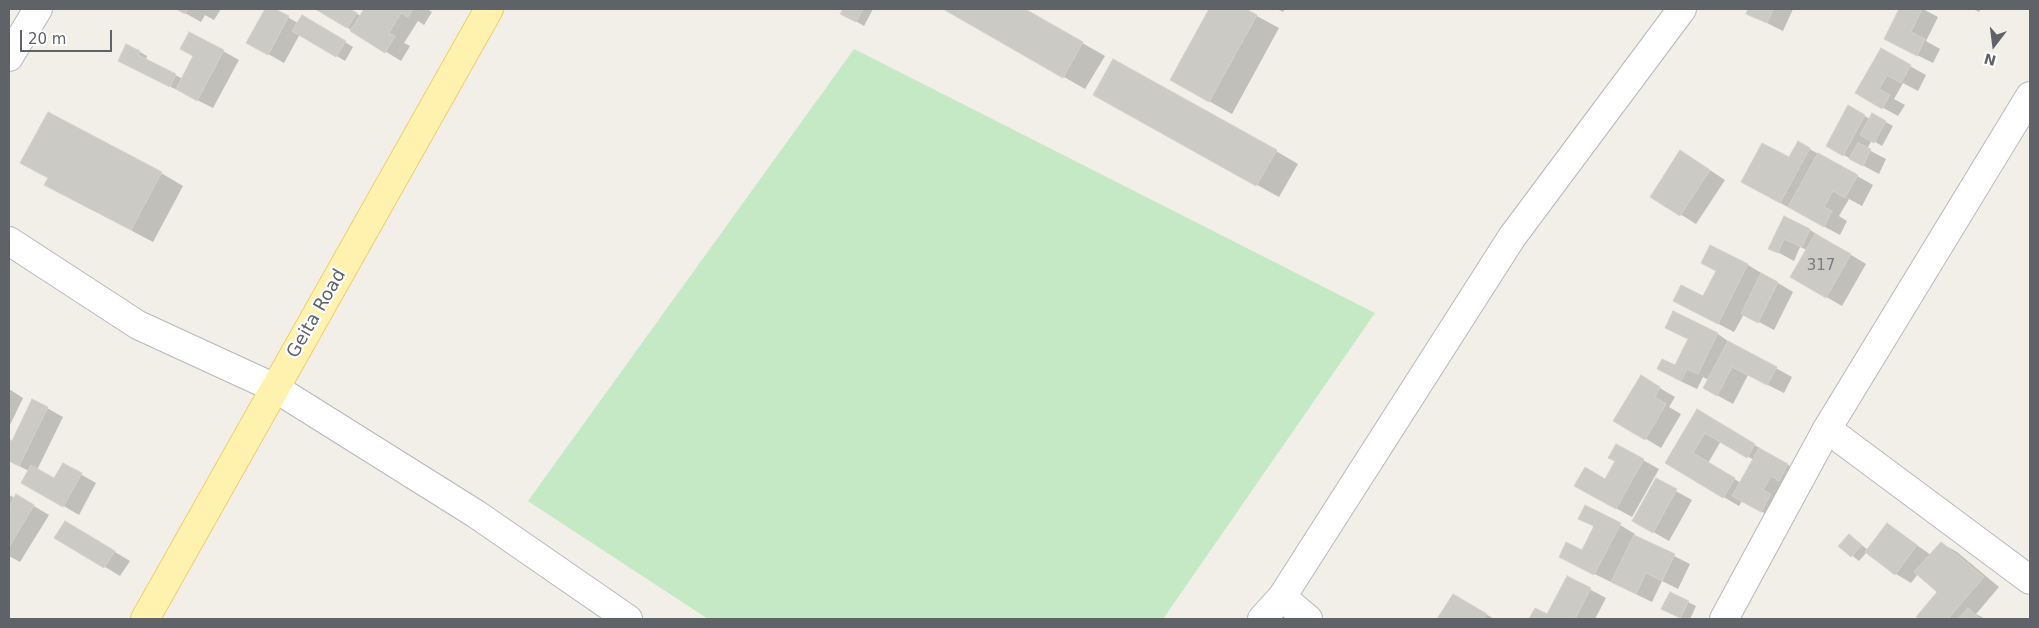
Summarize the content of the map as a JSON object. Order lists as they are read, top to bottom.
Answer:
{
  "streets": {
    "main road": ["Geita Road"]
  },
  "house_numbers": ["317"],
  "scale_bar": "20 m",
  "north": "bottom"
}
